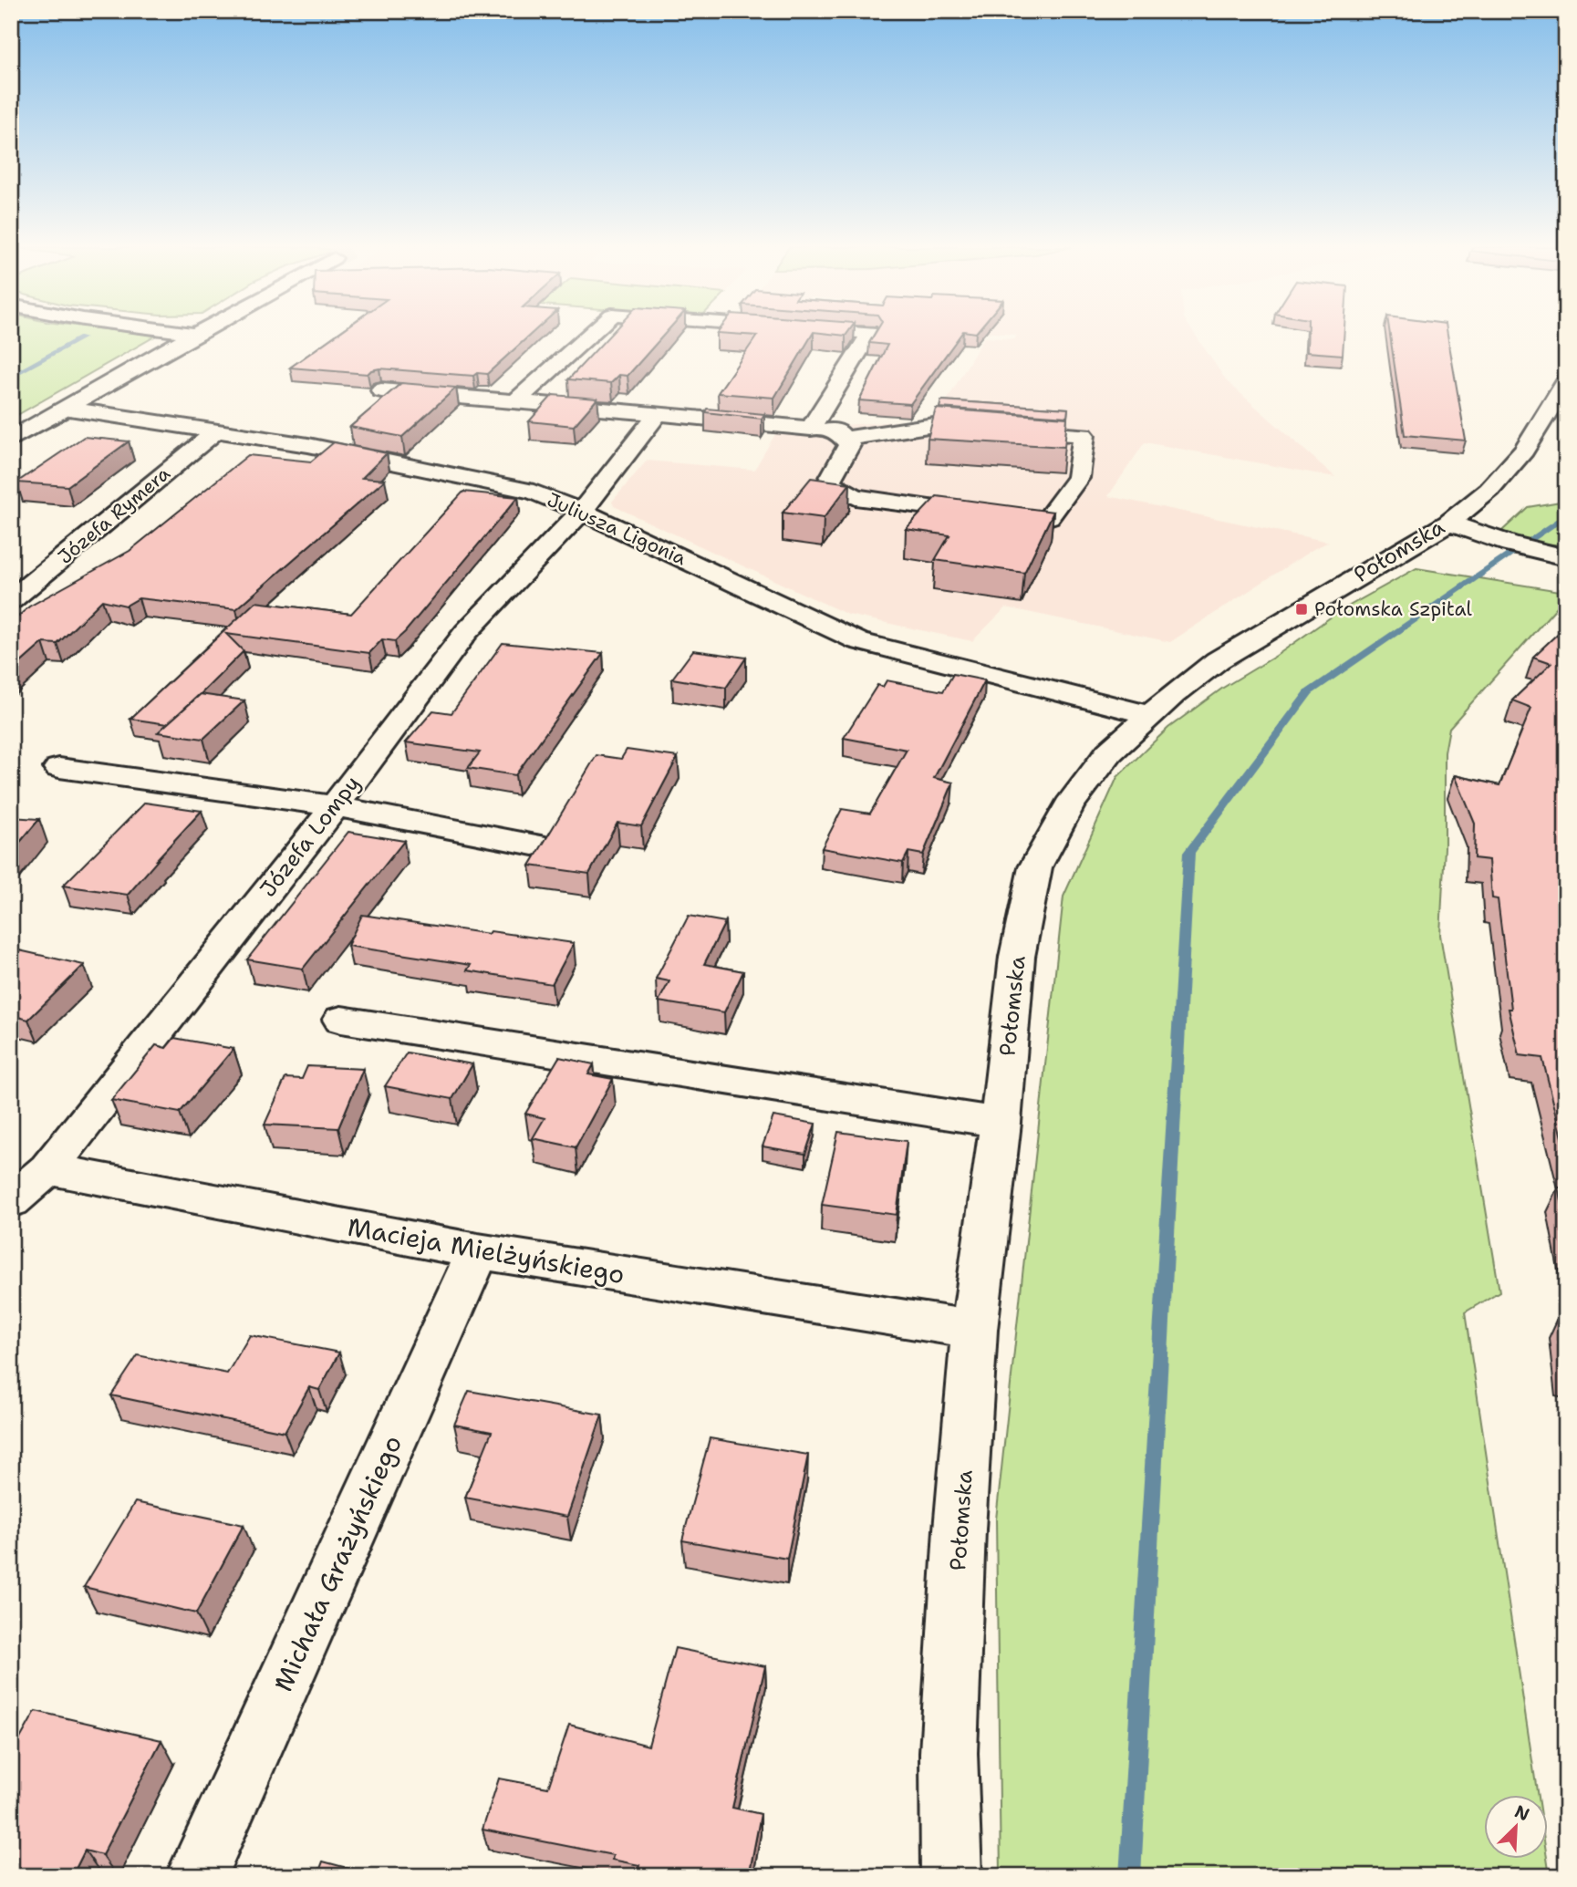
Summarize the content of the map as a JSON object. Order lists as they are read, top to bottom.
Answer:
{
  "streets": {
    "street": [
      "Józefa Rymera",
      "Juliusza Ligonia",
      "Połomska",
      "Józefa Lompy",
      "Macieja Mielżyńskiego",
      "Michała Grażyńskiego"
    ]
  },
  "crossings": [
    ["Józefa Rymera", "Juliusza Ligonia"],
    ["Juliusza Ligonia", "Połomska"],
    ["Juliusza Ligonia", "Józefa Lompy"],
    ["Połomska", "Macieja Mielżyńskiego"],
    ["Józefa Lompy", "Macieja Mielżyńskiego"],
    ["Macieja Mielżyńskiego", "Michała Grażyńskiego"]
  ],
  "places": {
    "transit": ["Połomska Szpital"]
  },
  "north": "top right"
}
